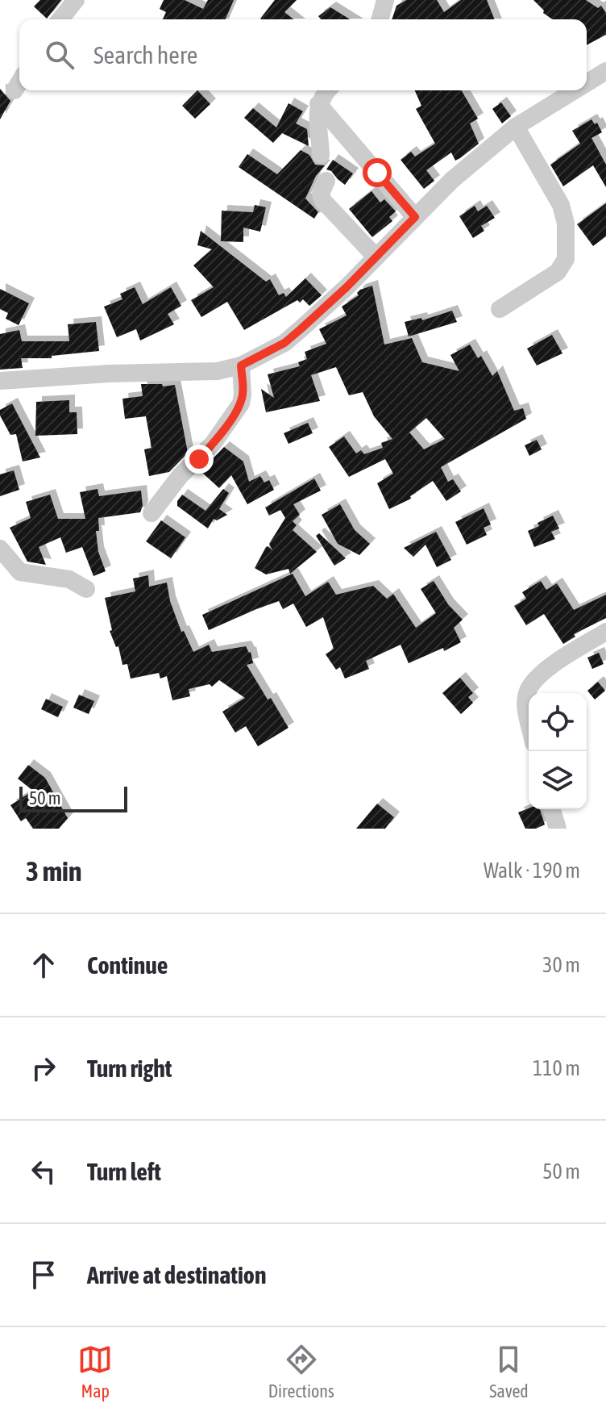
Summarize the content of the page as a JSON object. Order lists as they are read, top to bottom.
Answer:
{
  "scale_bar": "50 m",
  "page": {
    "search": "Search here",
    "scale": "50 m",
    "heading": ["3 min", "Walk · 190 m"],
    "list": [
      ["Continue", "30 m"],
      ["Turn right", "110 m"],
      ["Turn left", "50 m"],
      "Arrive at destination"
    ],
    "nav": ["Map", "Directions", "Saved"]
  }
}
